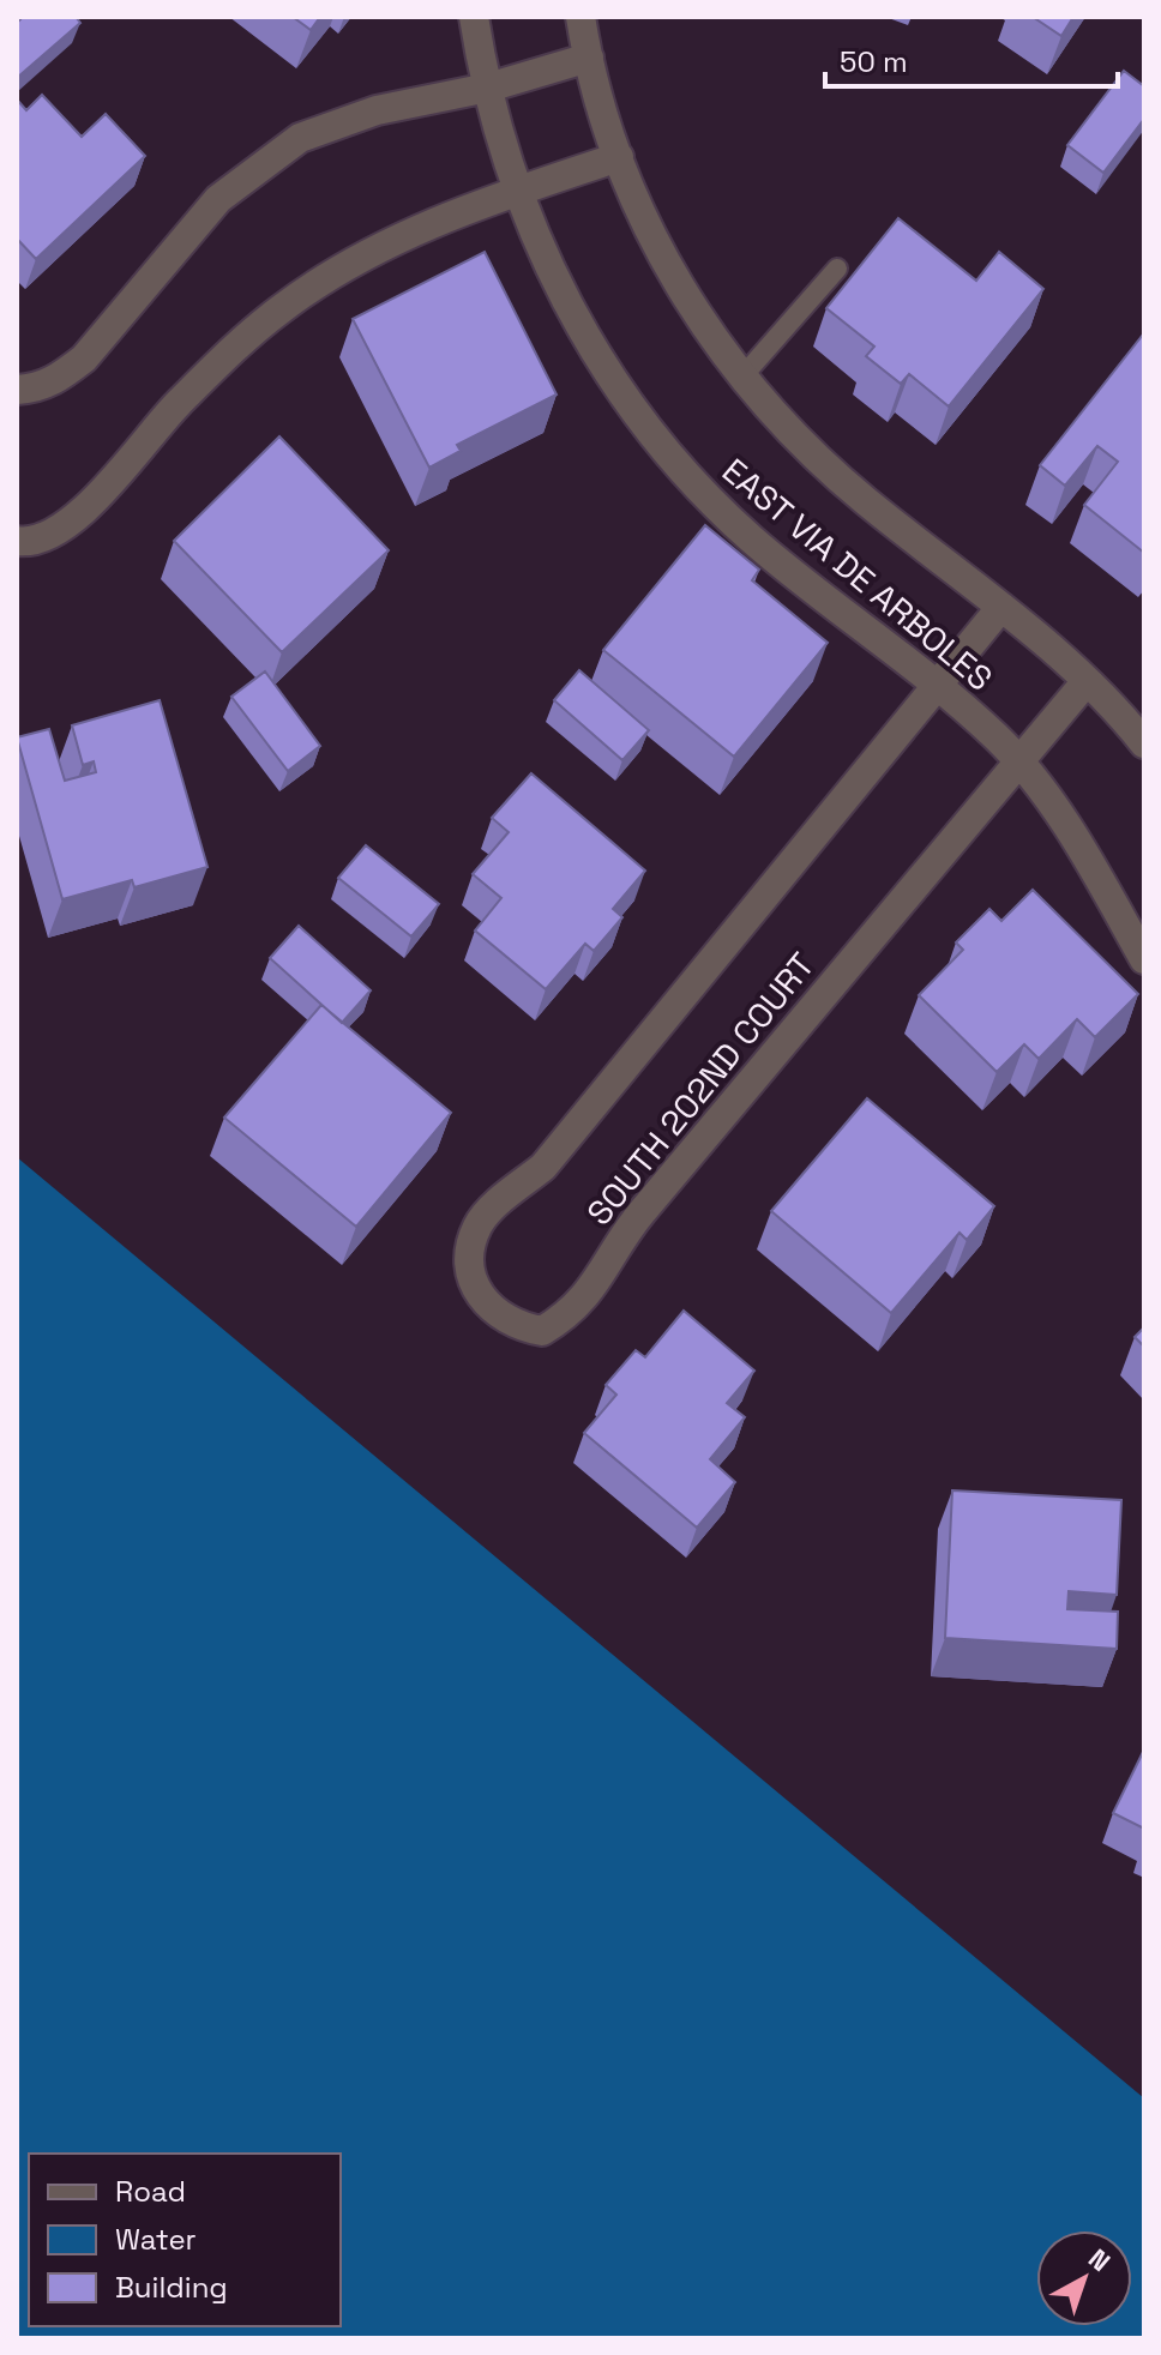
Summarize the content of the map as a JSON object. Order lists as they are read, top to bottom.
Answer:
{
  "streets": {
    "street": ["EAST VIA DE ARBOLES", "SOUTH 202ND COURT"]
  },
  "crossings": [
    ["EAST VIA DE ARBOLES", "SOUTH 202ND COURT"]
  ],
  "legend": ["Road", "Water", "Building"],
  "scale_bar": "50 m",
  "north": "top right"
}
